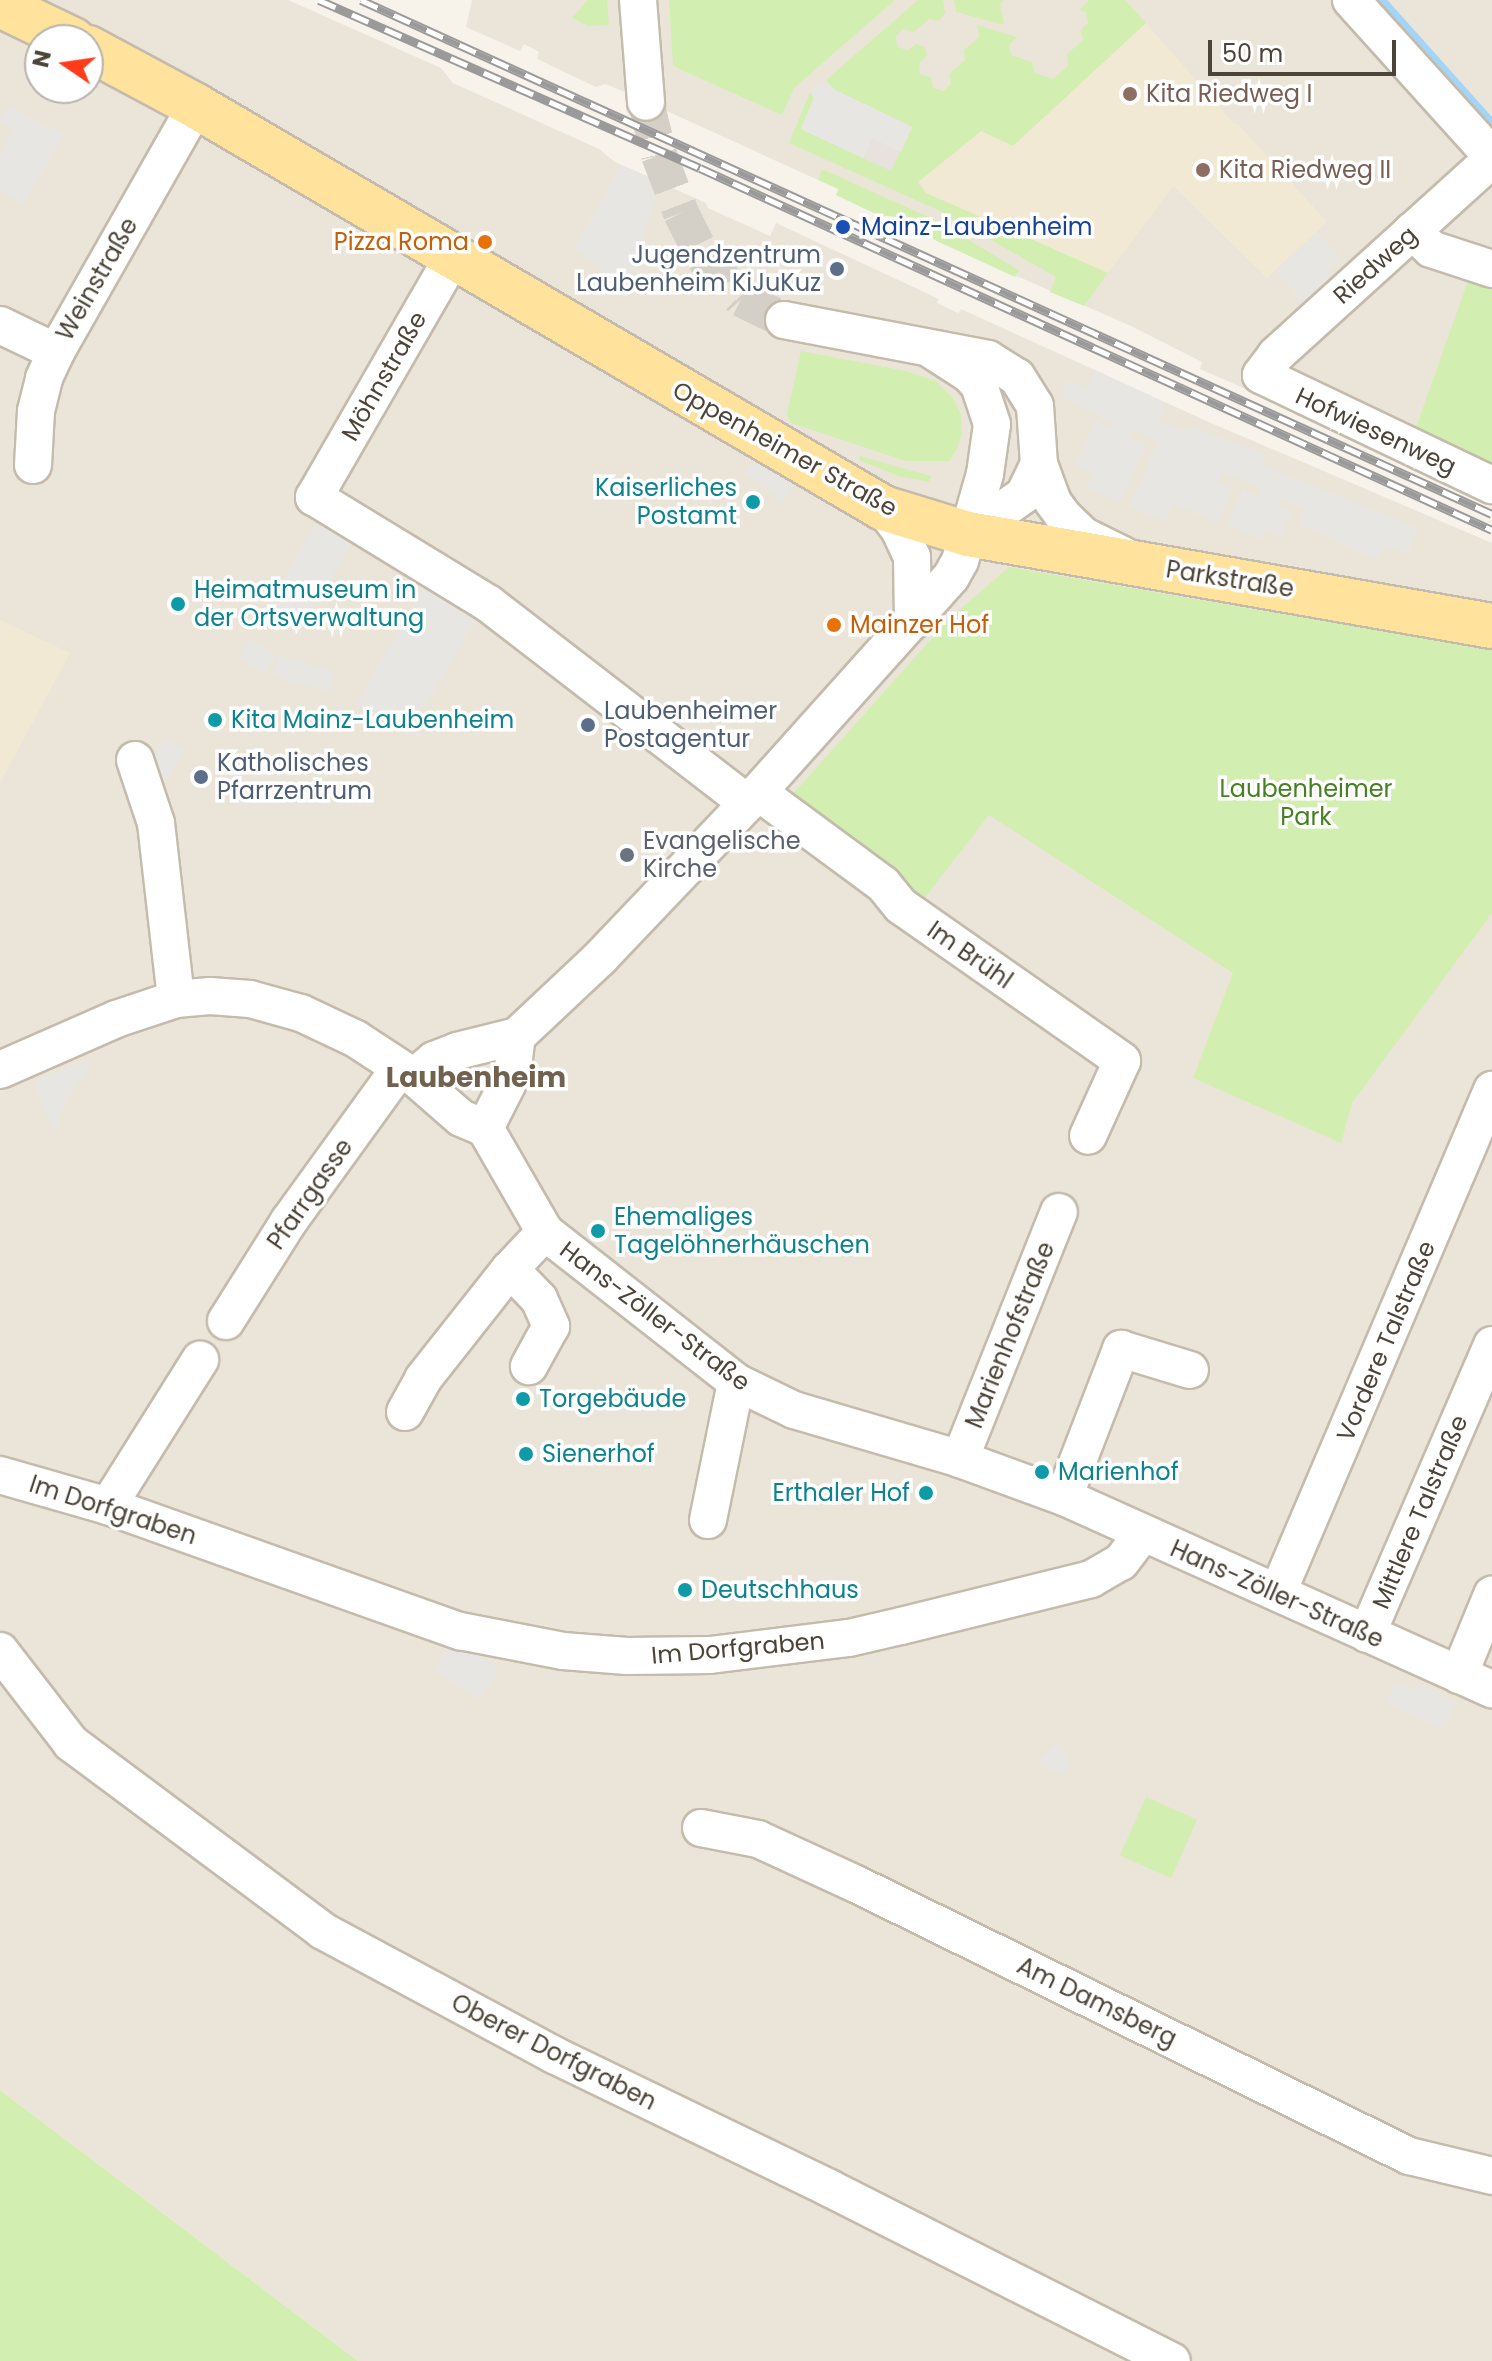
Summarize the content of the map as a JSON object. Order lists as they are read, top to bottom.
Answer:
{
  "streets": {
    "main road": ["Oppenheimer Straße", "Parkstraße"],
    "street": [
      "Riedweg",
      "Weinstraße",
      "Möhnstraße",
      "Hofwiesenweg",
      "Im Brühl",
      "Pfarrgasse",
      "Hans-Zöller-Straße",
      "Marienhofstraße",
      "Vordere Talstraße",
      "Im Dorfgraben",
      "Mittlere Talstraße",
      "Am Damsberg",
      "Oberer Dorfgraben"
    ]
  },
  "crossings": [
    ["Riedweg", "Hofwiesenweg"],
    ["Weinstraße", "Oppenheimer Straße"],
    ["Möhnstraße", "Oppenheimer Straße"],
    ["Möhnstraße", "Im Brühl"],
    ["Oppenheimer Straße", "Parkstraße"],
    ["Hans-Zöller-Straße", "Marienhofstraße"],
    ["Hans-Zöller-Straße", "Vordere Talstraße"],
    ["Hans-Zöller-Straße", "Im Dorfgraben"],
    ["Hans-Zöller-Straße", "Mittlere Talstraße"]
  ],
  "districts": ["Laubenheim"],
  "parks": ["Laubenheimer Park"],
  "places": [
    "Kita Riedweg I",
    "Kita Riedweg II",
    "Mainz-Laubenheim",
    "Pizza Roma",
    "Jugendzentrum Laubenheim KiJuKuz",
    "Kaiserliches Postamt",
    "Heimatmuseum in der Ortsverwaltung",
    "Mainzer Hof",
    "Kita Mainz-Laubenheim",
    "Laubenheimer Postagentur",
    "Katholisches Pfarrzentrum",
    "Evangelische Kirche",
    "Ehemaliges Tagelöhnerhäuschen",
    "Torgebäude",
    "Sienerhof",
    "Marienhof",
    "Erthaler Hof",
    "Deutschhaus"
  ],
  "scale_bar": "50 m",
  "north": "left"
}
